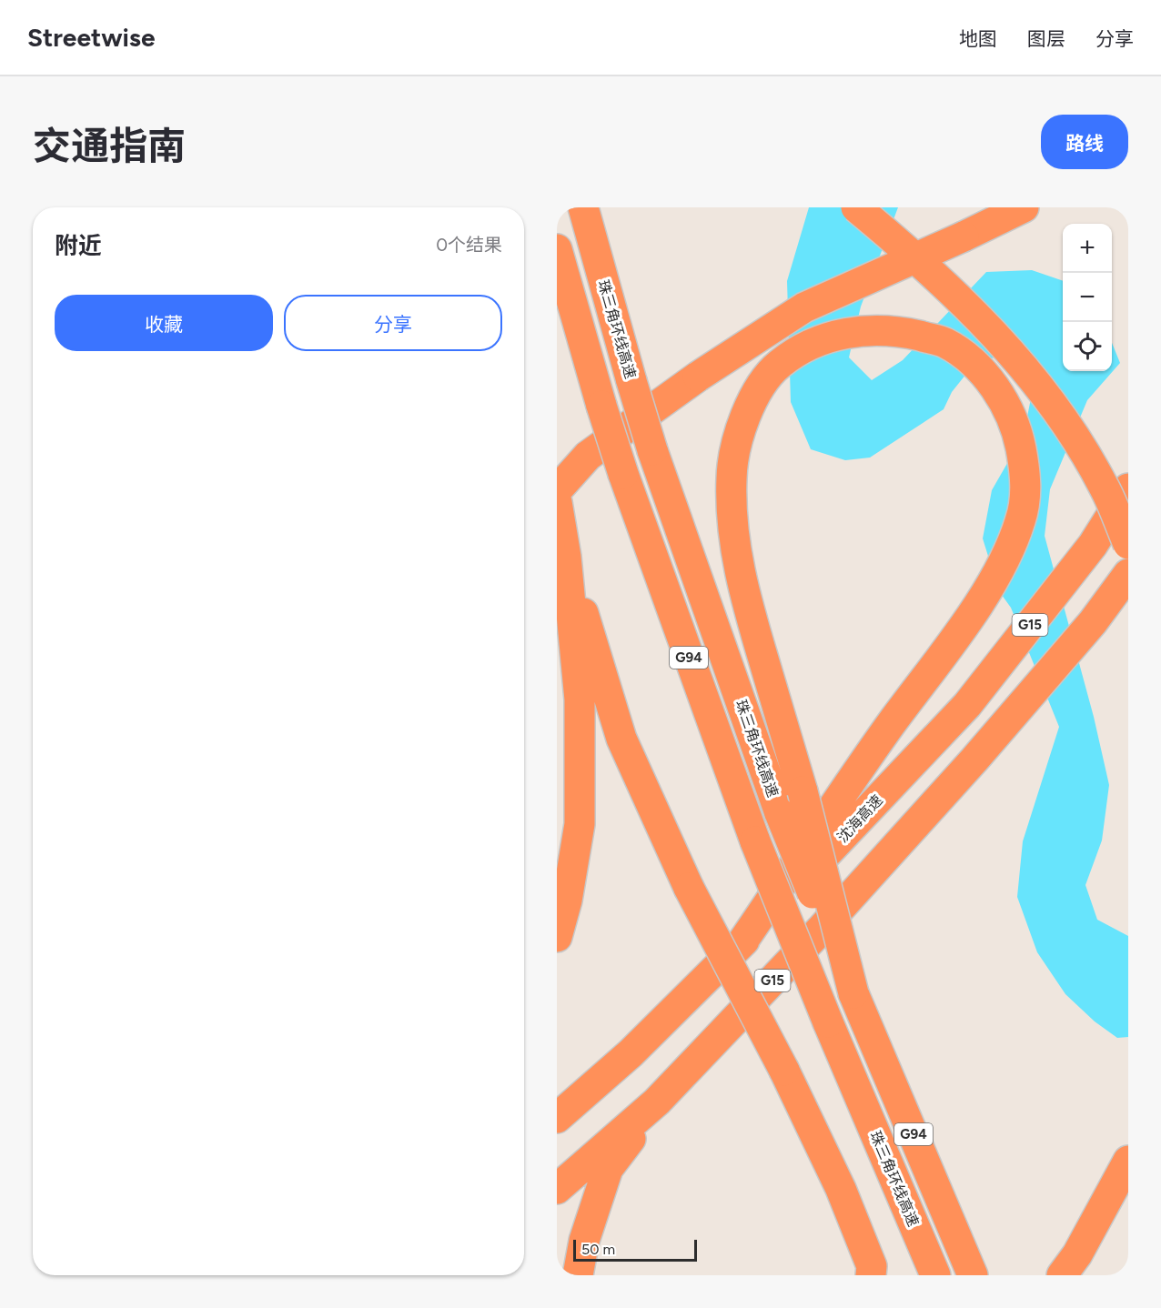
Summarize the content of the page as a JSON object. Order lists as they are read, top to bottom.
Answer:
{
  "streets": {
    "highway": [
      "珠三角环线高速",
      "G15",
      "G94",
      "沈海高速"
    ]
  },
  "scale_bar": "50 m",
  "page": {
    "header": "Streetwise",
    "nav": ["地图", "图层", "分享"],
    "title": "交通指南",
    "buttons": [
      "路线",
      ["收藏", "分享"]
    ],
    "heading": ["附近", "0个结果"],
    "map_buttons": ["+", "−"],
    "scale": "50 m"
  }
}
